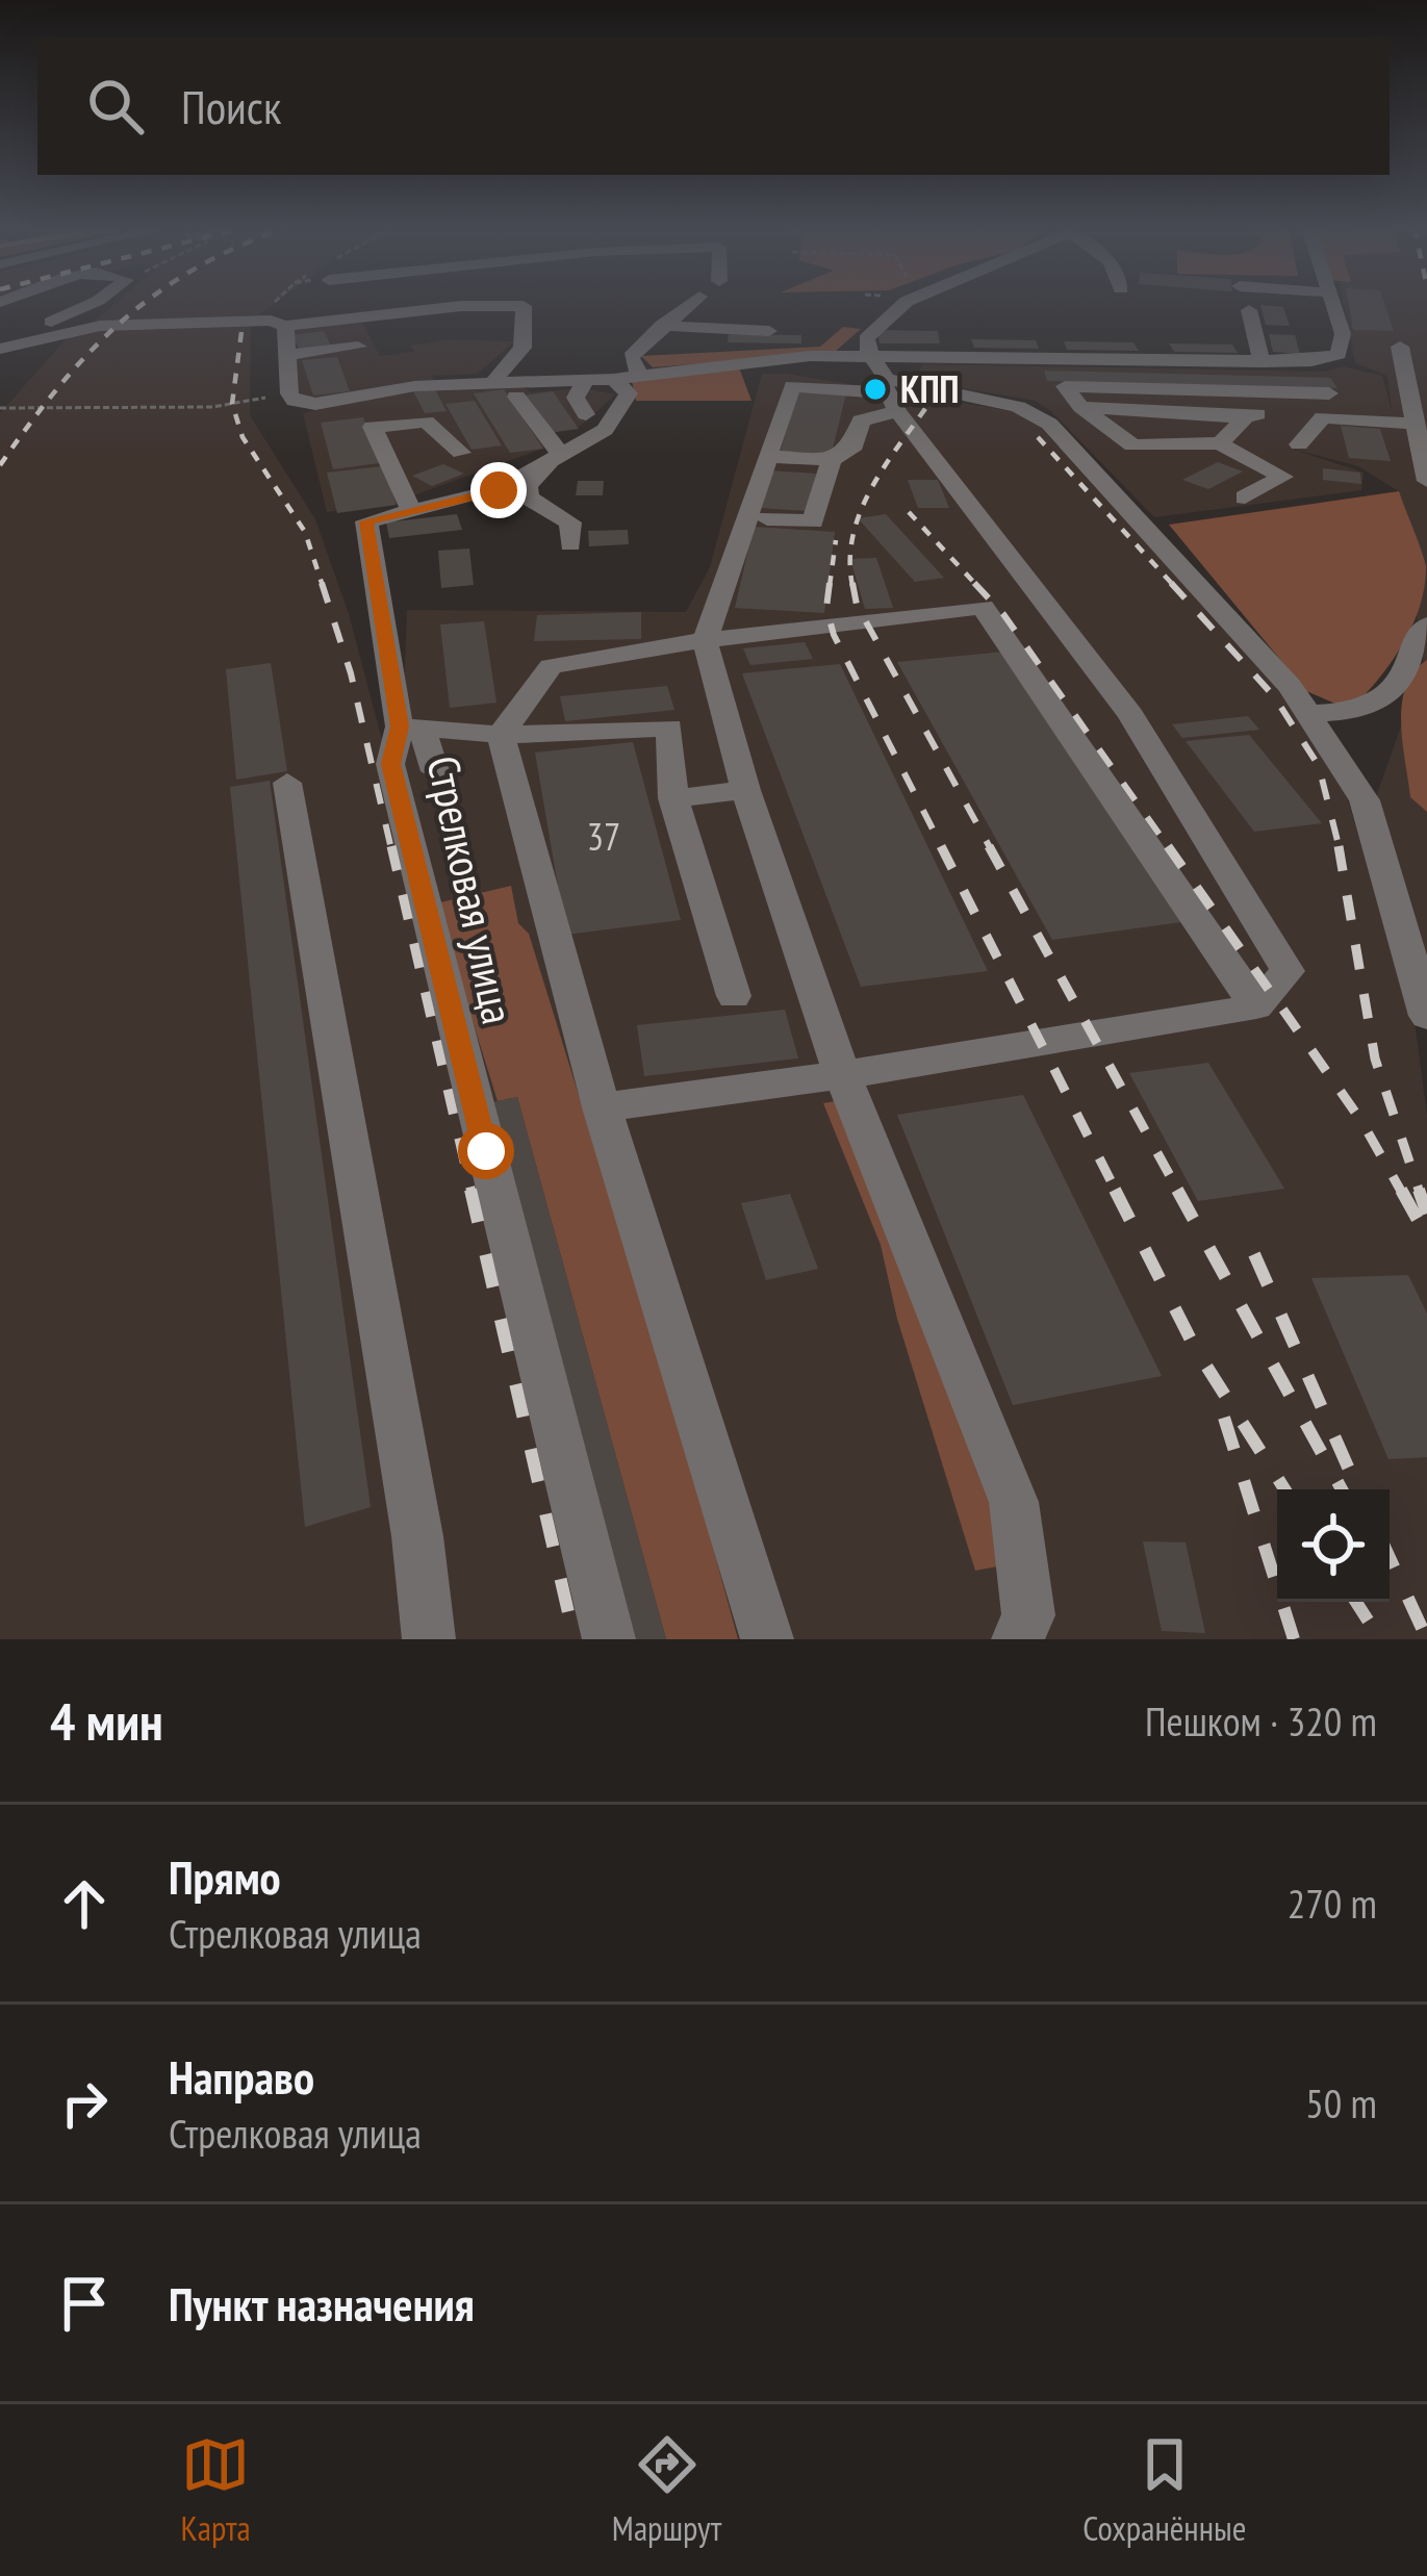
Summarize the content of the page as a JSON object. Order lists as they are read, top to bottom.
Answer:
{
  "streets": {
    "street": ["Стрелковая улица"]
  },
  "places": ["КПП"],
  "house_numbers": ["37"],
  "page": {
    "search": "Поиск",
    "heading": ["4 мин", "Пешком · 320 m"],
    "list": [
      ["Прямо", "Стрелковая улица", "270 m"],
      ["Направо", "Стрелковая улица", "50 m"],
      "Пункт назначения"
    ],
    "nav": ["Карта", "Маршрут", "Сохранённые"]
  }
}
